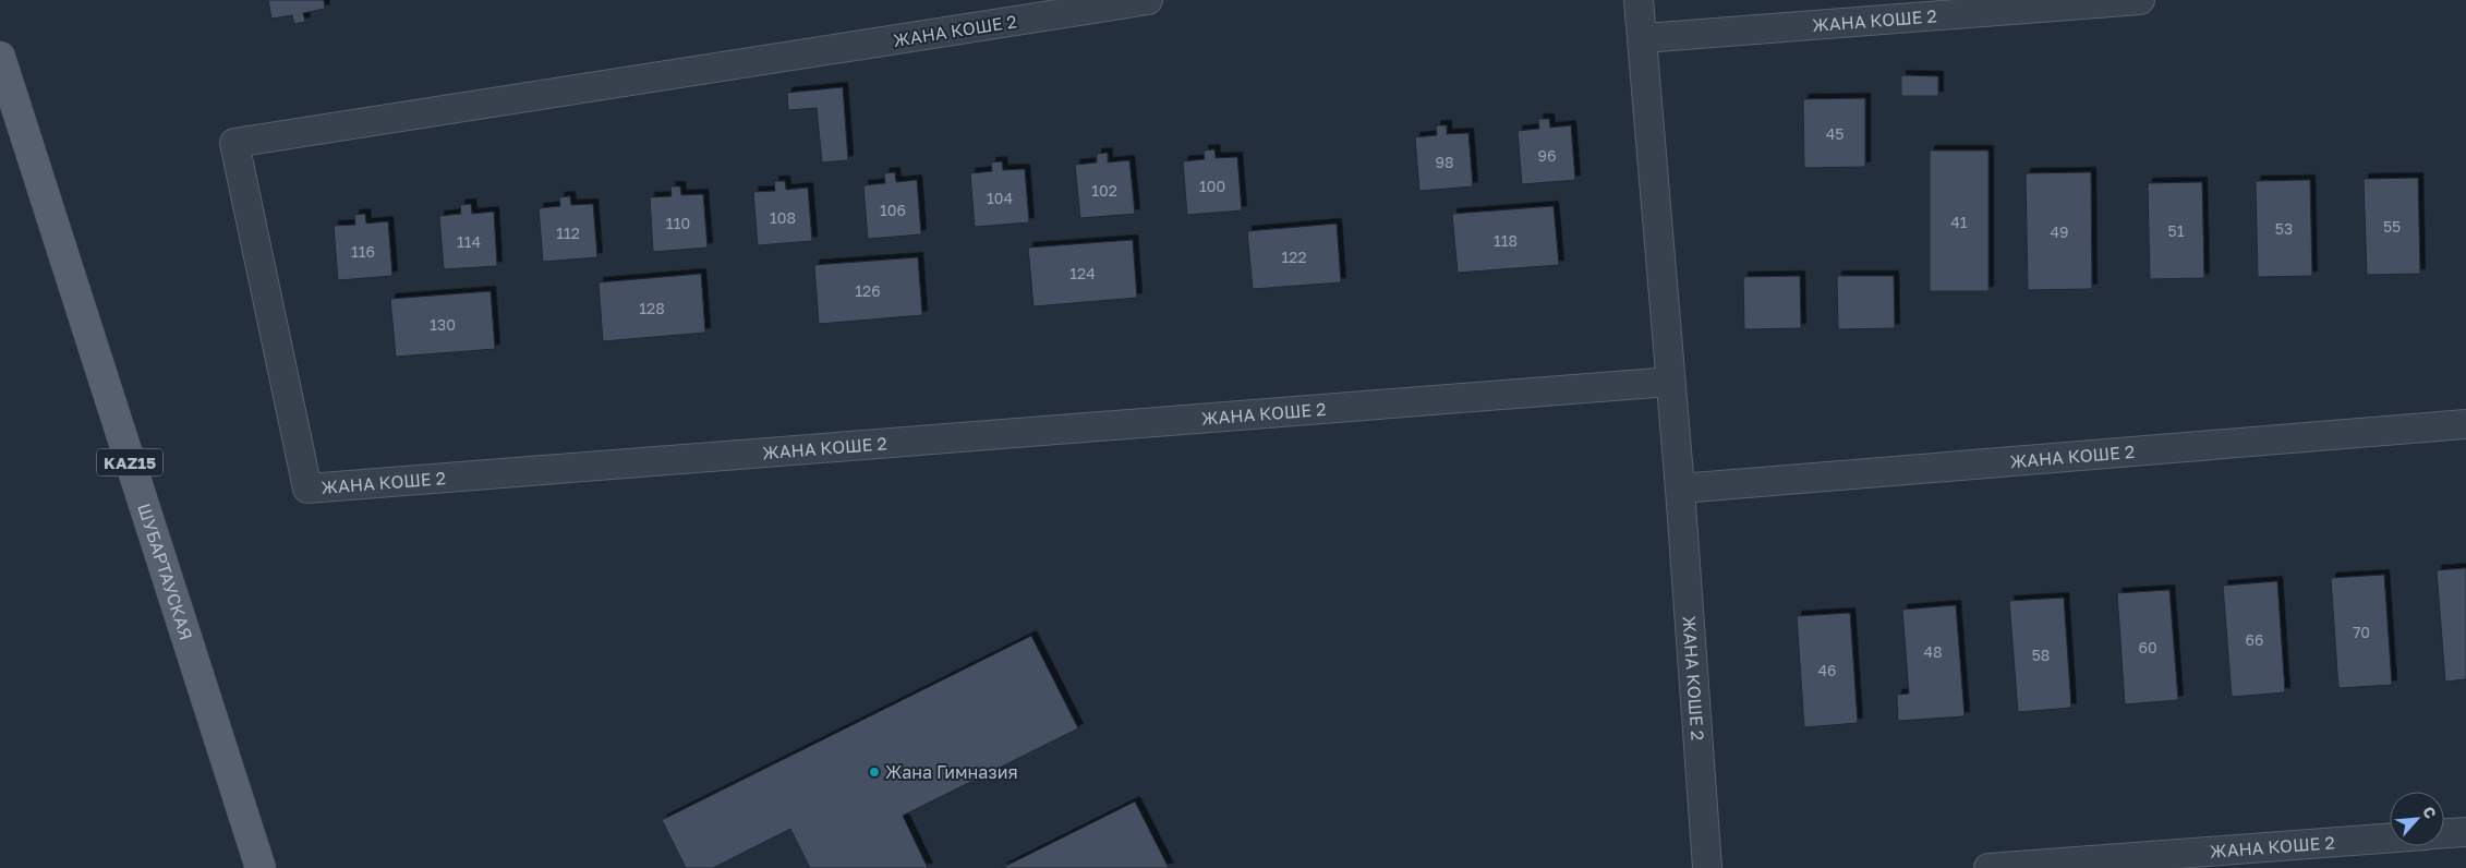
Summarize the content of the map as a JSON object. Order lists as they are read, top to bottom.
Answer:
{
  "streets": {
    "main road": ["KAZ15", "ШУБАРТАУСКАЯ"],
    "street": ["ЖАНА КОШЕ 2"]
  },
  "places": ["Жана Гимназия"],
  "house_numbers": [
    "45",
    "96",
    "98",
    "100",
    "102",
    "104",
    "106",
    "108",
    "41",
    "110",
    "55",
    "53",
    "51",
    "49",
    "112",
    "118",
    "114",
    "116",
    "122",
    "124",
    "126",
    "128",
    "130",
    "70",
    "66",
    "60",
    "48",
    "58",
    "46"
  ],
  "north": "top right"
}
